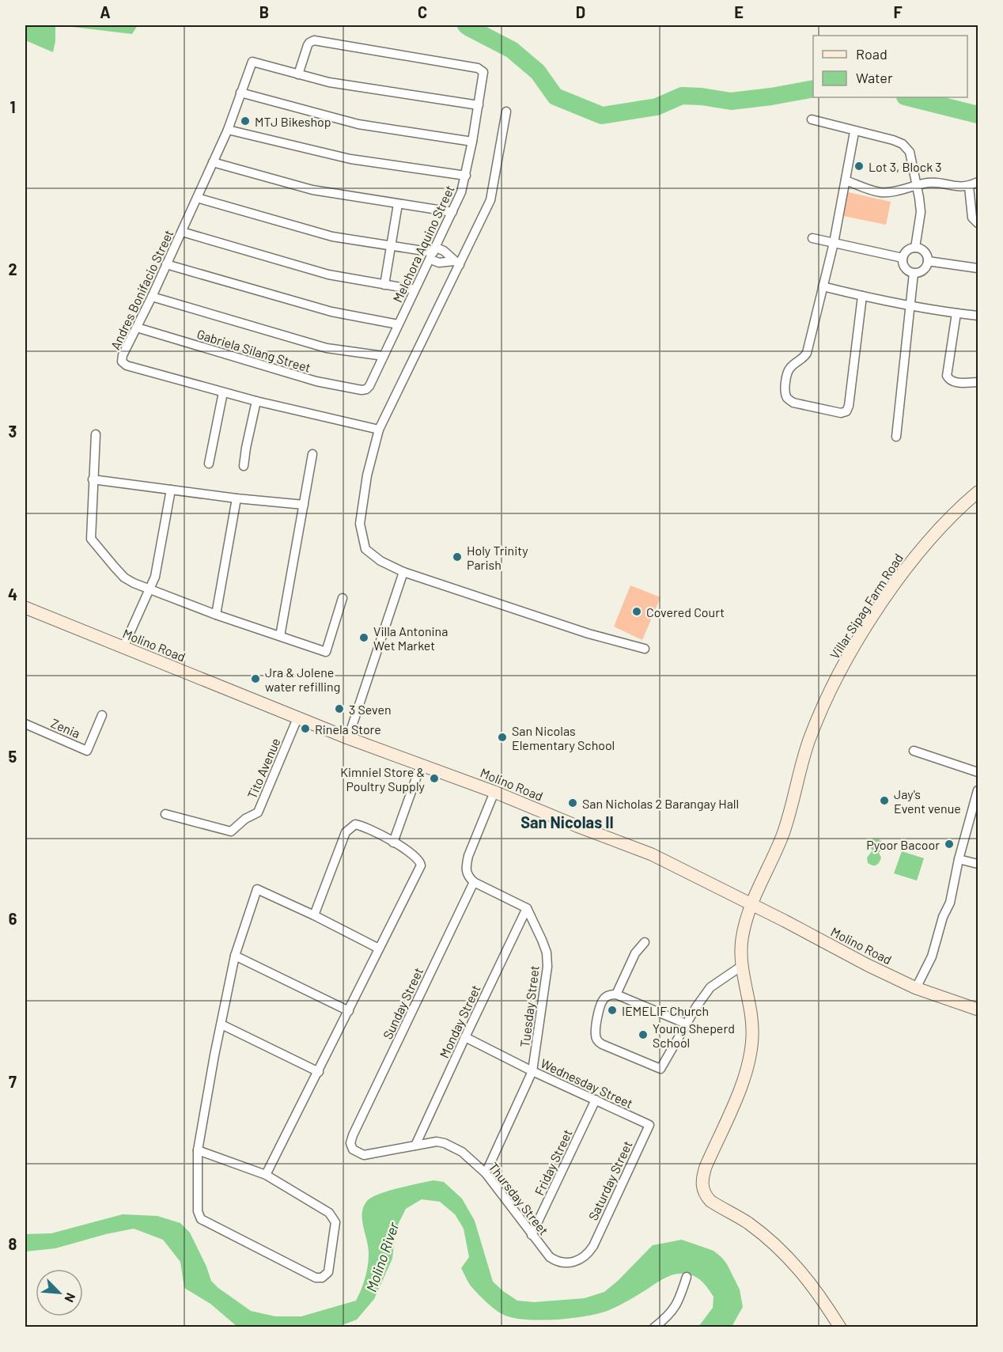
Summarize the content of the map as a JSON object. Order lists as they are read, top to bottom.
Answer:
{
  "streets": {
    "main road": ["Villar Sipag Farm Road", "Molino Road"],
    "street": [
      "Melchora Aquino Street",
      "Andres Bonifacio Street",
      "Gabriela Silang Street",
      "Zenia",
      "Tito Avenue",
      "Sunday Street",
      "Tuesday Street",
      "Monday Street",
      "Wednesday Street",
      "Friday Street",
      "Saturday Street",
      "Thursday Street"
    ]
  },
  "crossings": [
    ["Melchora Aquino Street", "Andres Bonifacio Street"],
    ["Melchora Aquino Street", "Gabriela Silang Street"],
    ["Andres Bonifacio Street", "Gabriela Silang Street"],
    ["Villar Sipag Farm Road", "Molino Road"],
    ["Molino Road", "Tito Avenue"],
    ["Sunday Street", "Thursday Street"],
    ["Tuesday Street", "Monday Street"],
    ["Tuesday Street", "Wednesday Street"],
    ["Tuesday Street", "Thursday Street"],
    ["Monday Street", "Wednesday Street"],
    ["Monday Street", "Thursday Street"],
    ["Wednesday Street", "Friday Street"],
    ["Wednesday Street", "Saturday Street"],
    ["Friday Street", "Thursday Street"],
    ["Saturday Street", "Thursday Street"]
  ],
  "districts": ["San Nicolas II"],
  "water": ["Molino River"],
  "places": [
    "MTJ Bikeshop",
    "Lot 3, Block 3",
    "Holy Trinity Parish",
    "Covered Court",
    "Villa Antonina Wet Market",
    "Jra & Jolene water refilling",
    "3 Seven",
    "Rinela Store",
    "San Nicolas Elementary School",
    "Kimniel Store & Poultry Supply",
    "Jay's Event venue",
    "San Nicholas 2 Barangay Hall",
    "Pyoor Bacoor",
    "IEMELIF Church",
    "Young Sheperd School"
  ],
  "legend": ["Road", "Water"],
  "north": "bottom right",
  "grid": {
    "columns": [
      "A",
      "B",
      "C",
      "D",
      "E",
      "F"
    ],
    "rows": [
      "1",
      "2",
      "3",
      "4",
      "5",
      "6",
      "7",
      "8"
    ]
  }
}
